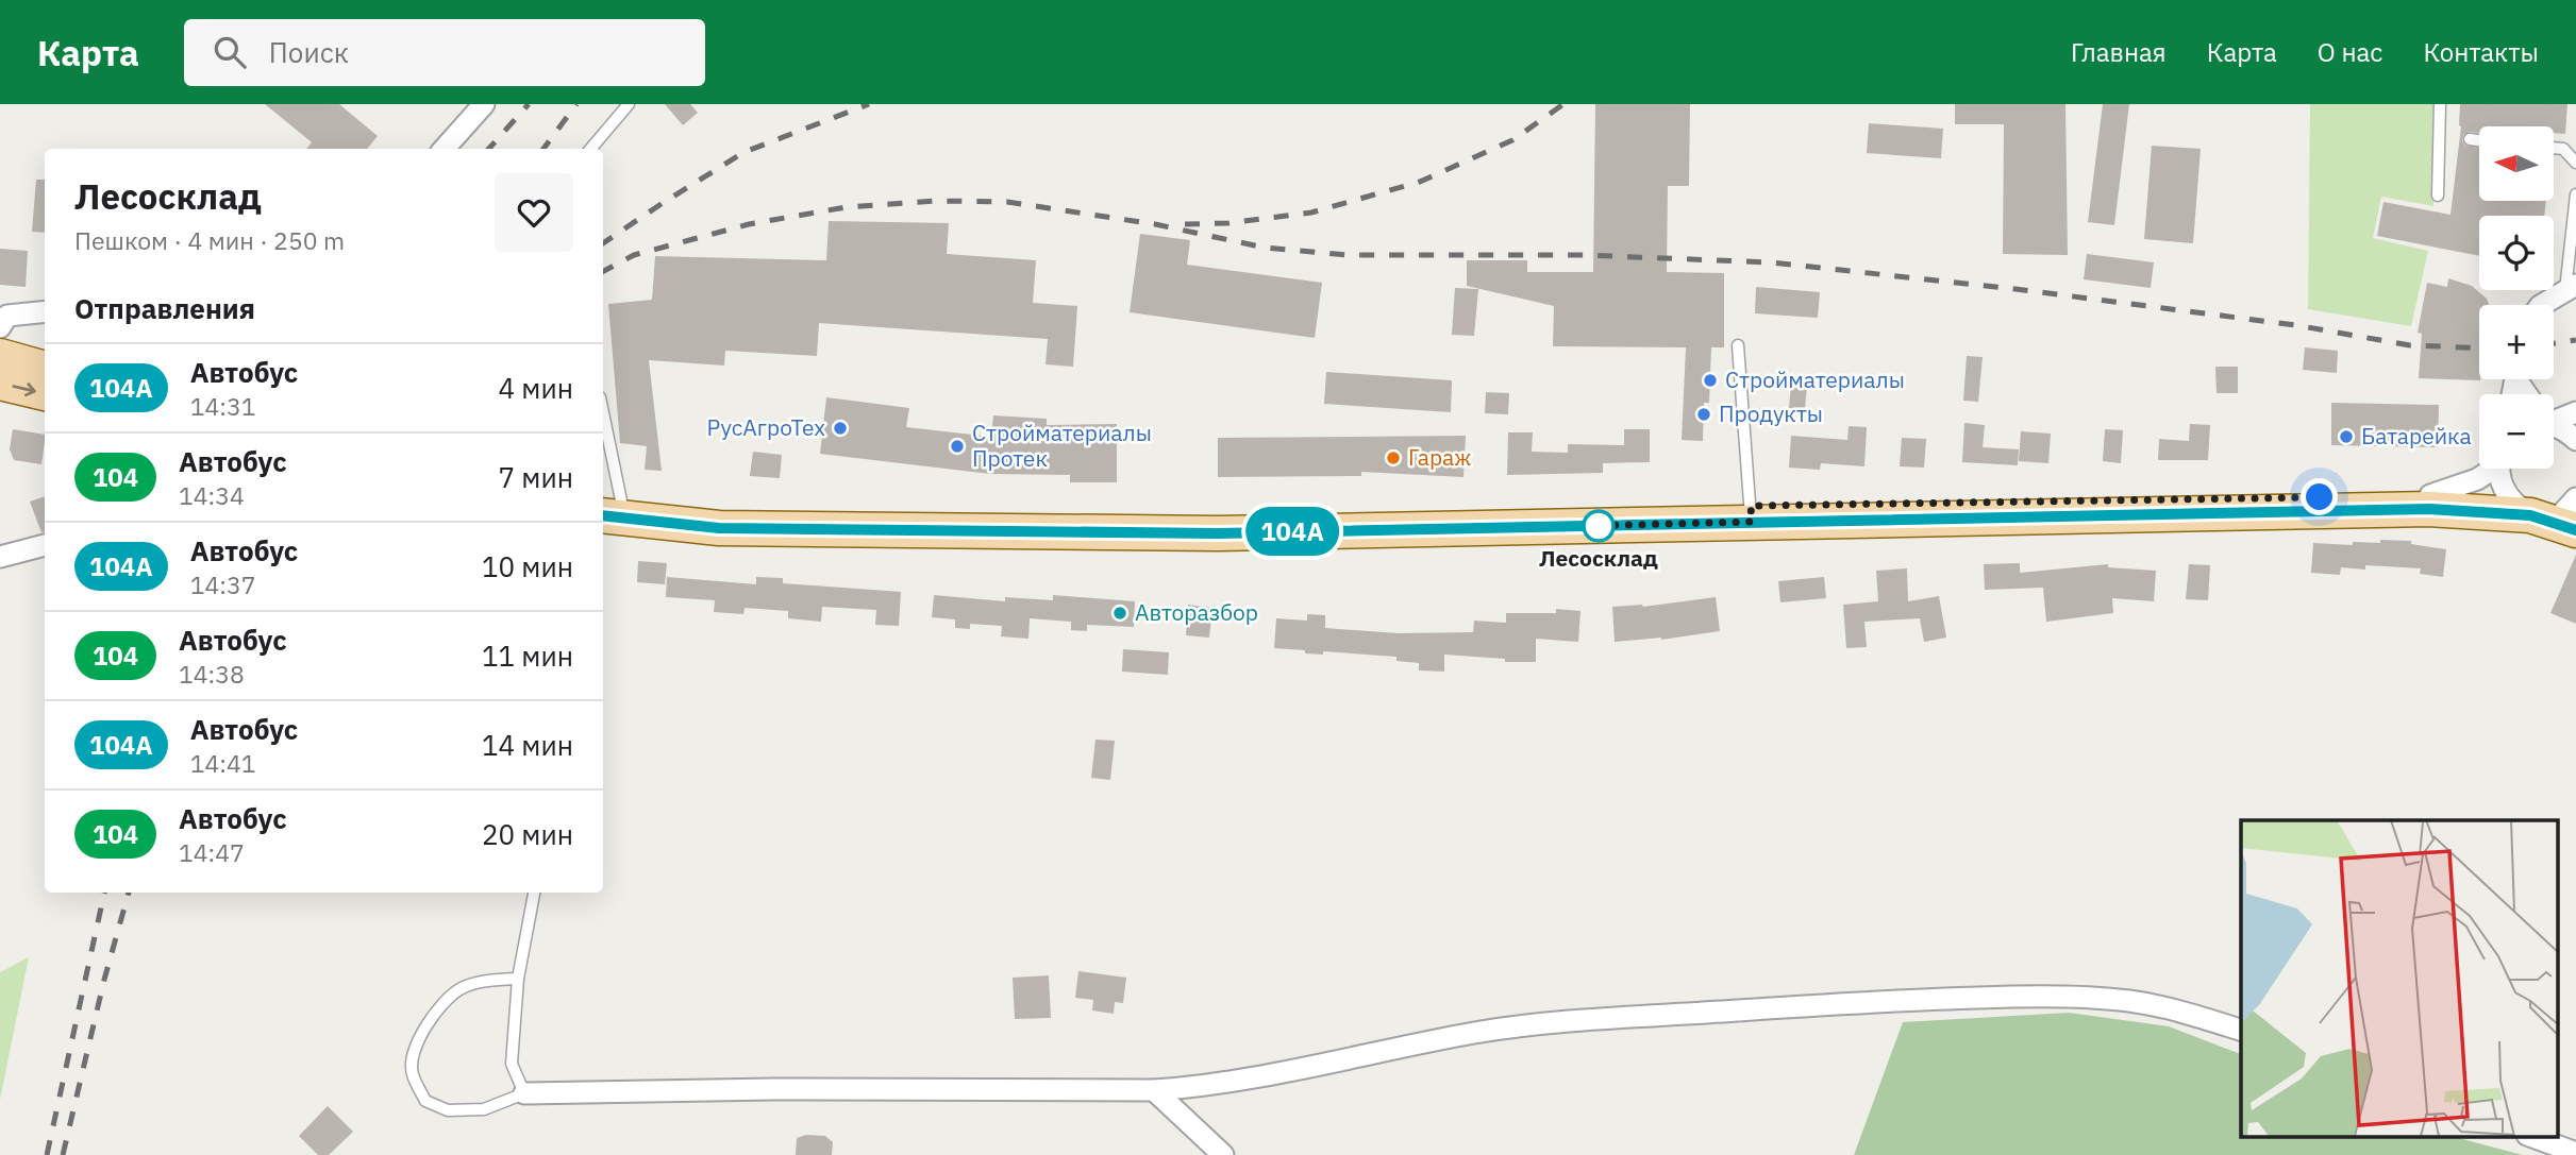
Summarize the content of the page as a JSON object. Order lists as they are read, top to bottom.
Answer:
{
  "places": [
    "Стройматериалы",
    "Продукты",
    "РусАгроТех",
    "Батарейка",
    "Стройматериалы Протек",
    "Гараж",
    "Лесосклад",
    "Авторазбор"
  ],
  "lines": ["bus line 104А"],
  "north": "left",
  "page": {
    "header": "Карта",
    "search": "Поиск",
    "nav": [
      "Главная",
      "Карта",
      "О нас",
      "Контакты"
    ],
    "on_map": "104А",
    "map_buttons": ["+", "−"],
    "heading": [
      ["Лесосклад", "Пешком · 4 мин · 250 m"],
      "Отправления"
    ],
    "list": [
      {
        "mark": "104А",
        "name": "Автобус",
        "note": "14:31",
        "value": "4 мин"
      },
      {
        "mark": "104",
        "name": "Автобус",
        "note": "14:34",
        "value": "7 мин"
      },
      {
        "mark": "104А",
        "name": "Автобус",
        "note": "14:37",
        "value": "10 мин"
      },
      {
        "mark": "104",
        "name": "Автобус",
        "note": "14:38",
        "value": "11 мин"
      },
      {
        "mark": "104А",
        "name": "Автобус",
        "note": "14:41",
        "value": "14 мин"
      },
      {
        "mark": "104",
        "name": "Автобус",
        "note": "14:47",
        "value": "20 мин"
      }
    ]
  }
}
